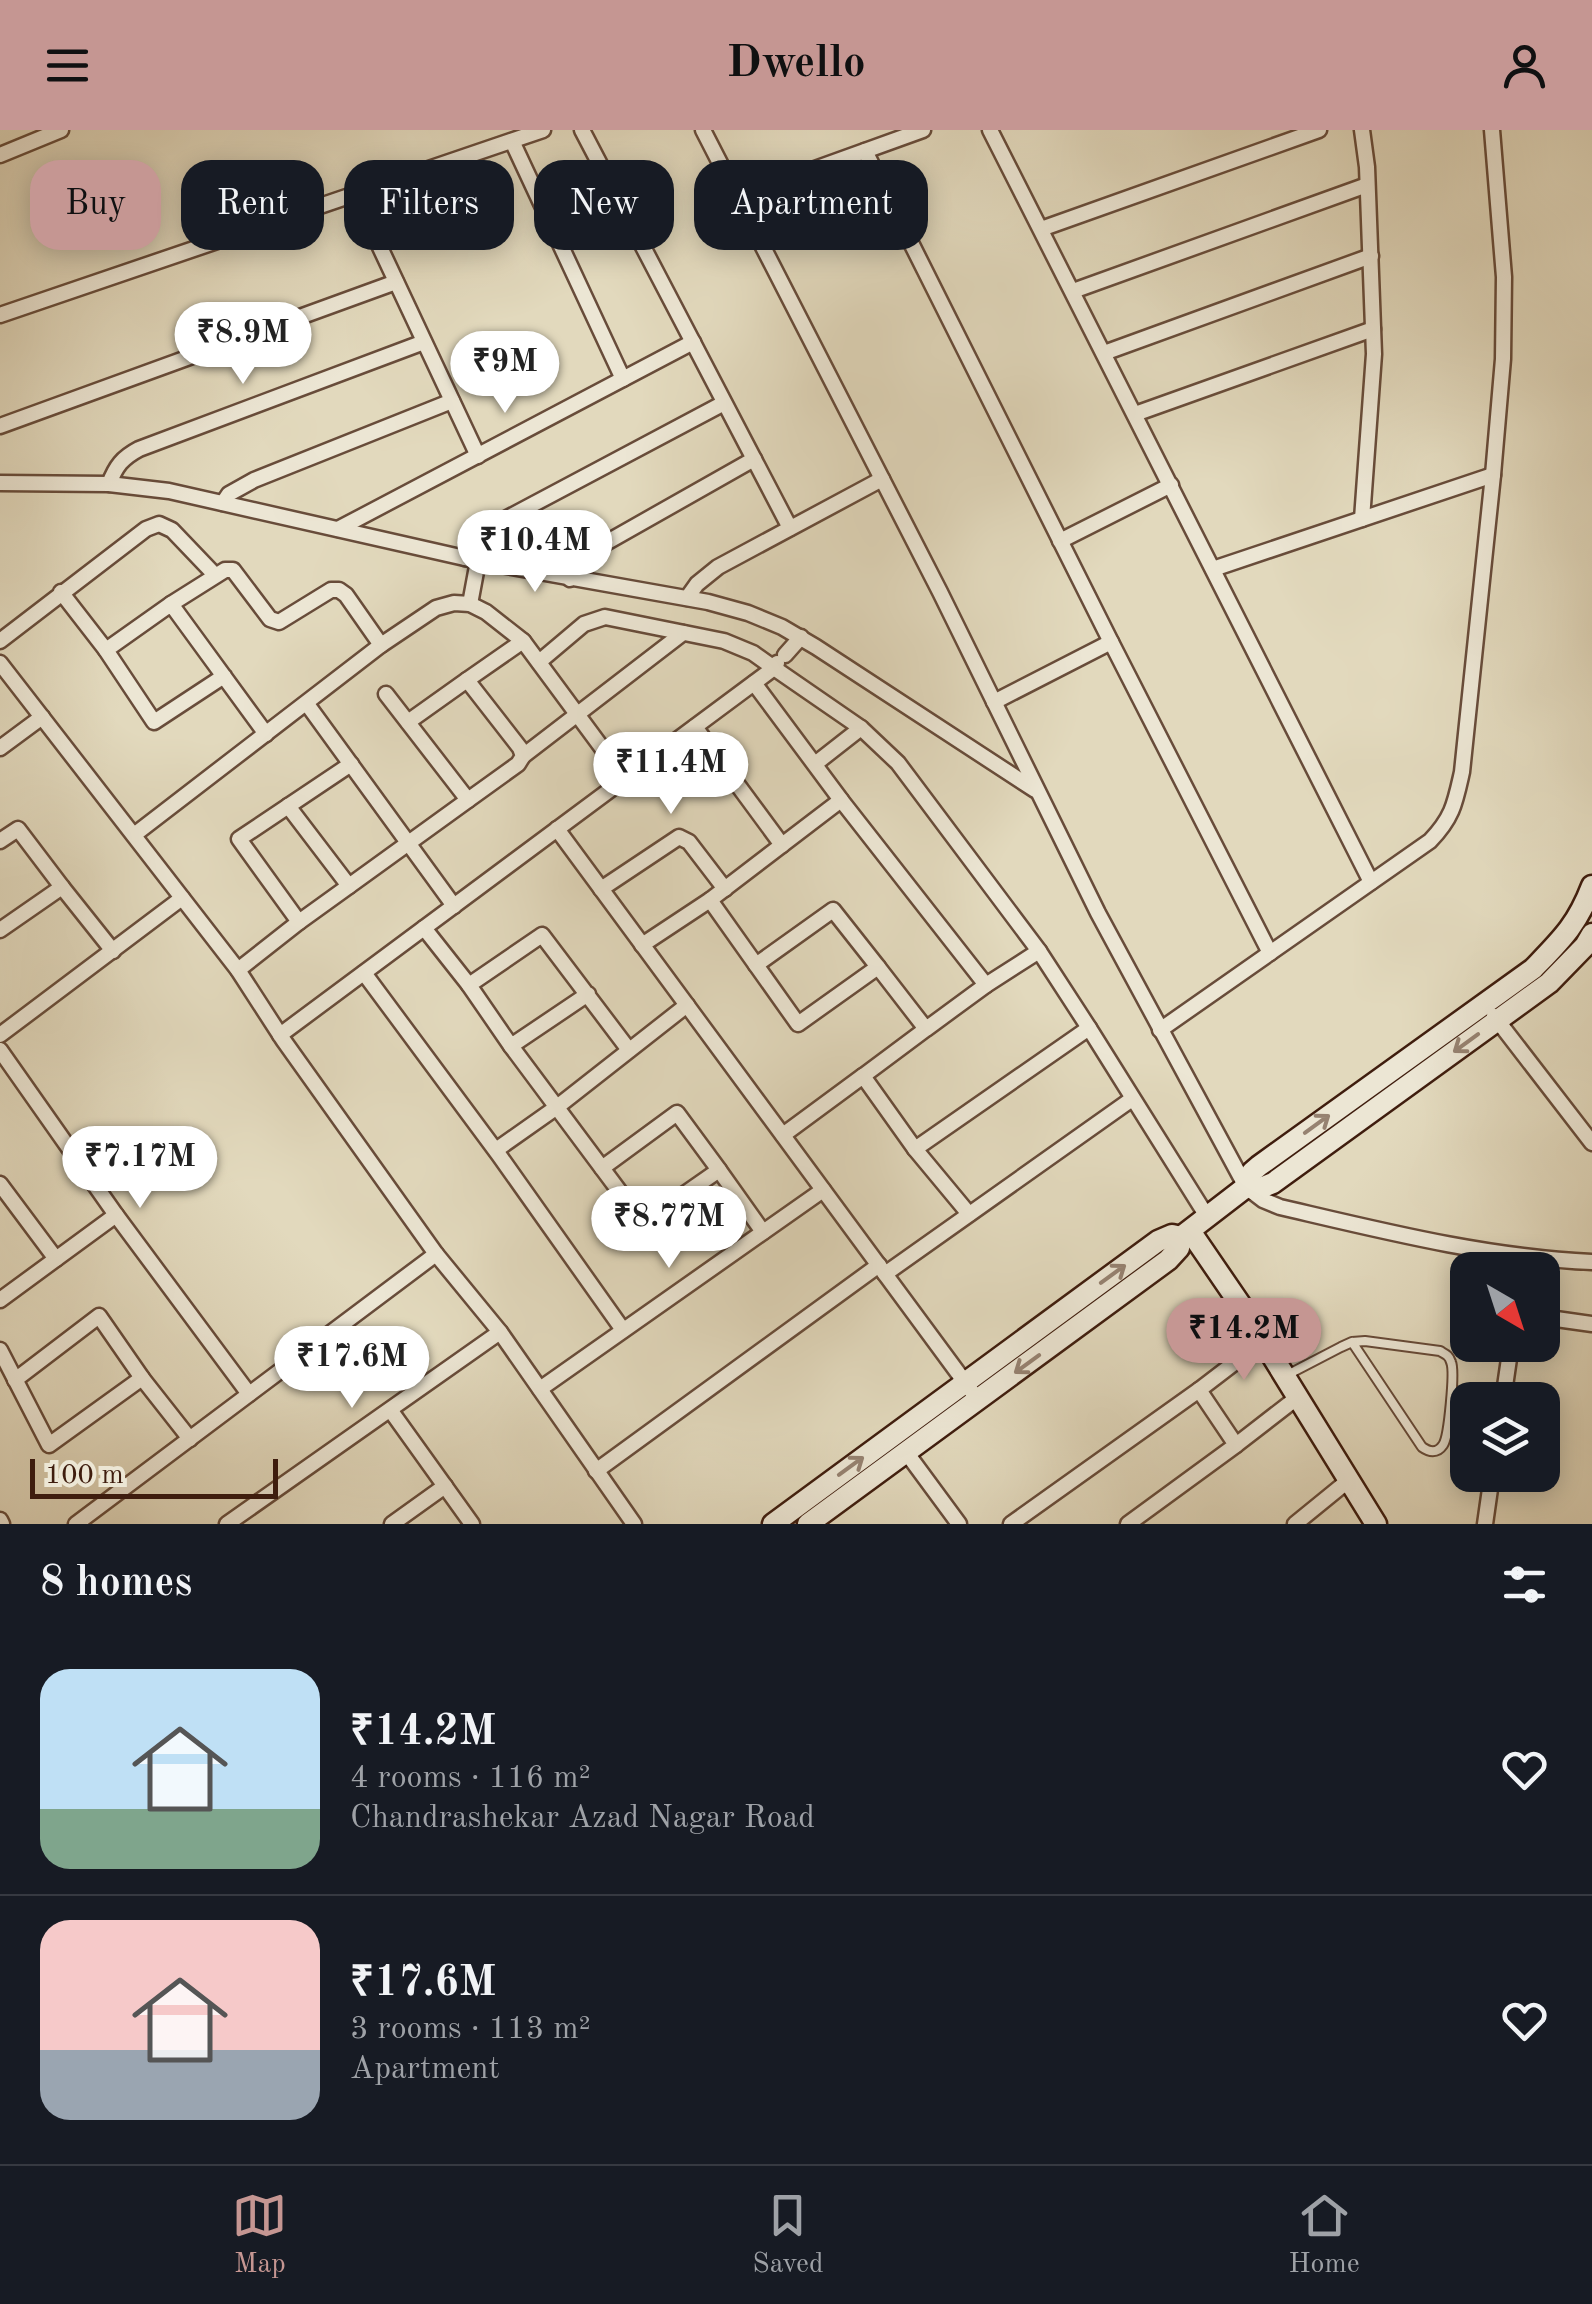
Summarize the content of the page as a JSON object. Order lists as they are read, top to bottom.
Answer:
{
  "scale_bar": "100 m",
  "north": "bottom right",
  "page": {
    "header": "Dwello",
    "chip": [
      "Buy",
      "Rent",
      "Filters",
      "New",
      "Apartment"
    ],
    "price": [
      "₹8.9M",
      "₹9M",
      "₹10.4M",
      "₹11.4M",
      "₹7.17M",
      "₹8.77M",
      "₹14.2M",
      "₹17.6M"
    ],
    "scale": "100 m",
    "heading": "8 homes",
    "list": [
      {
        "name": "₹14.2M",
        "note": "4 rooms · 116 m² · Chandrashekar Azad Nagar Road"
      },
      {
        "name": "₹17.6M",
        "note": "3 rooms · 113 m² · Apartment"
      }
    ],
    "tabs": ["Map", "Saved", "Home"]
  }
}
